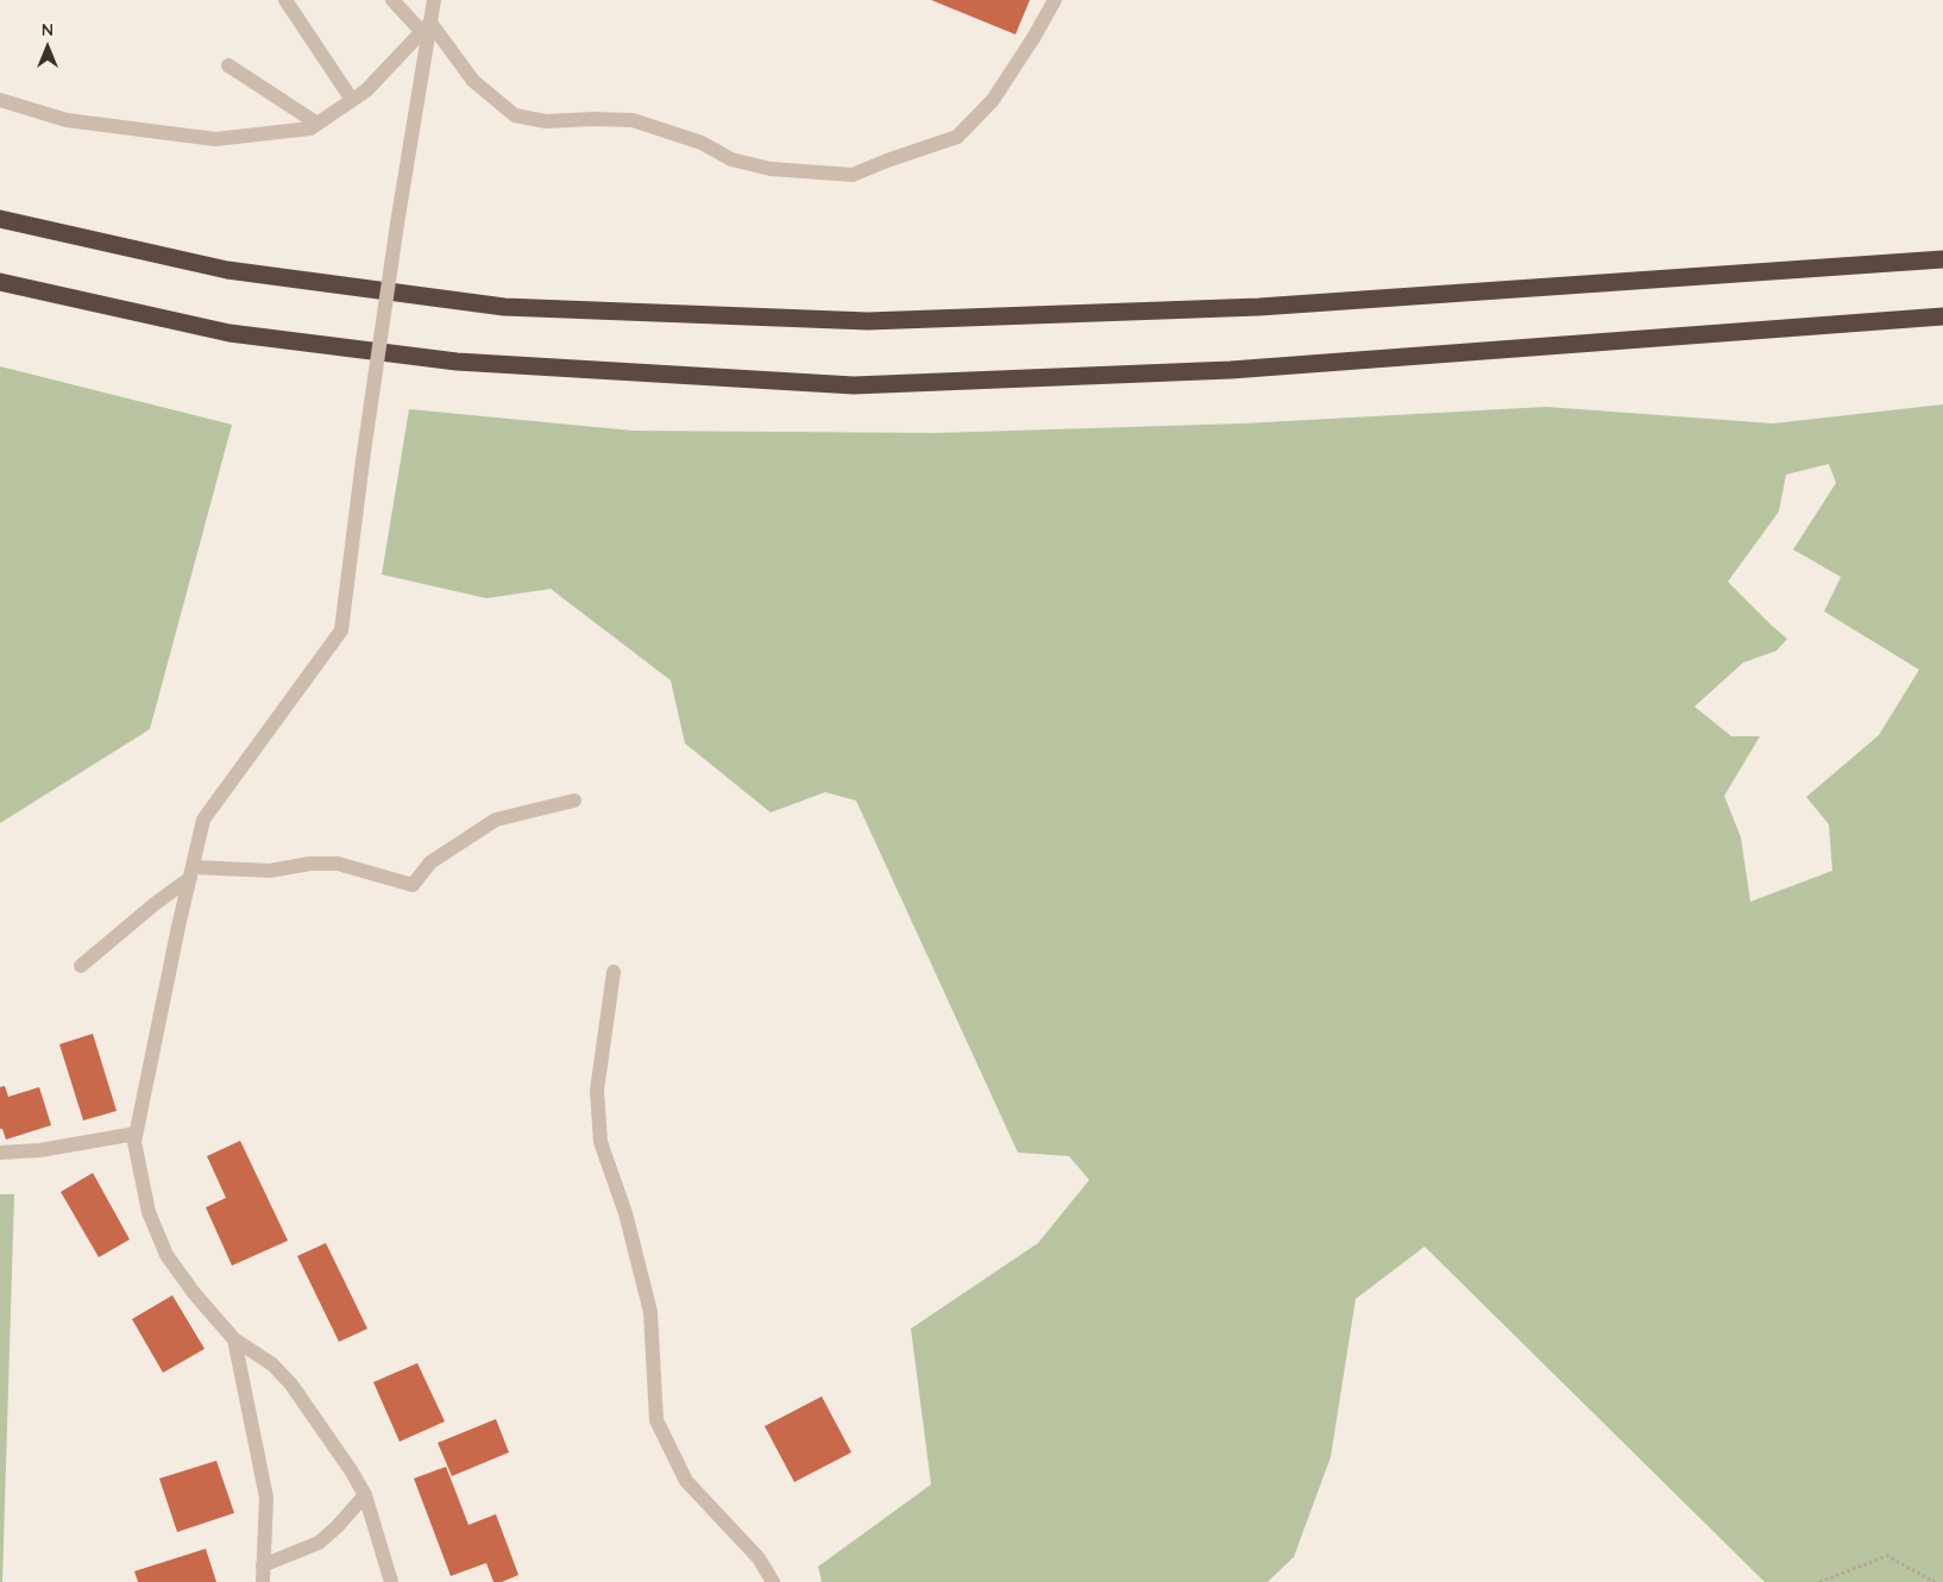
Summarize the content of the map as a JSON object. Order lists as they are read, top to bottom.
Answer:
{
  "north": "top"
}
